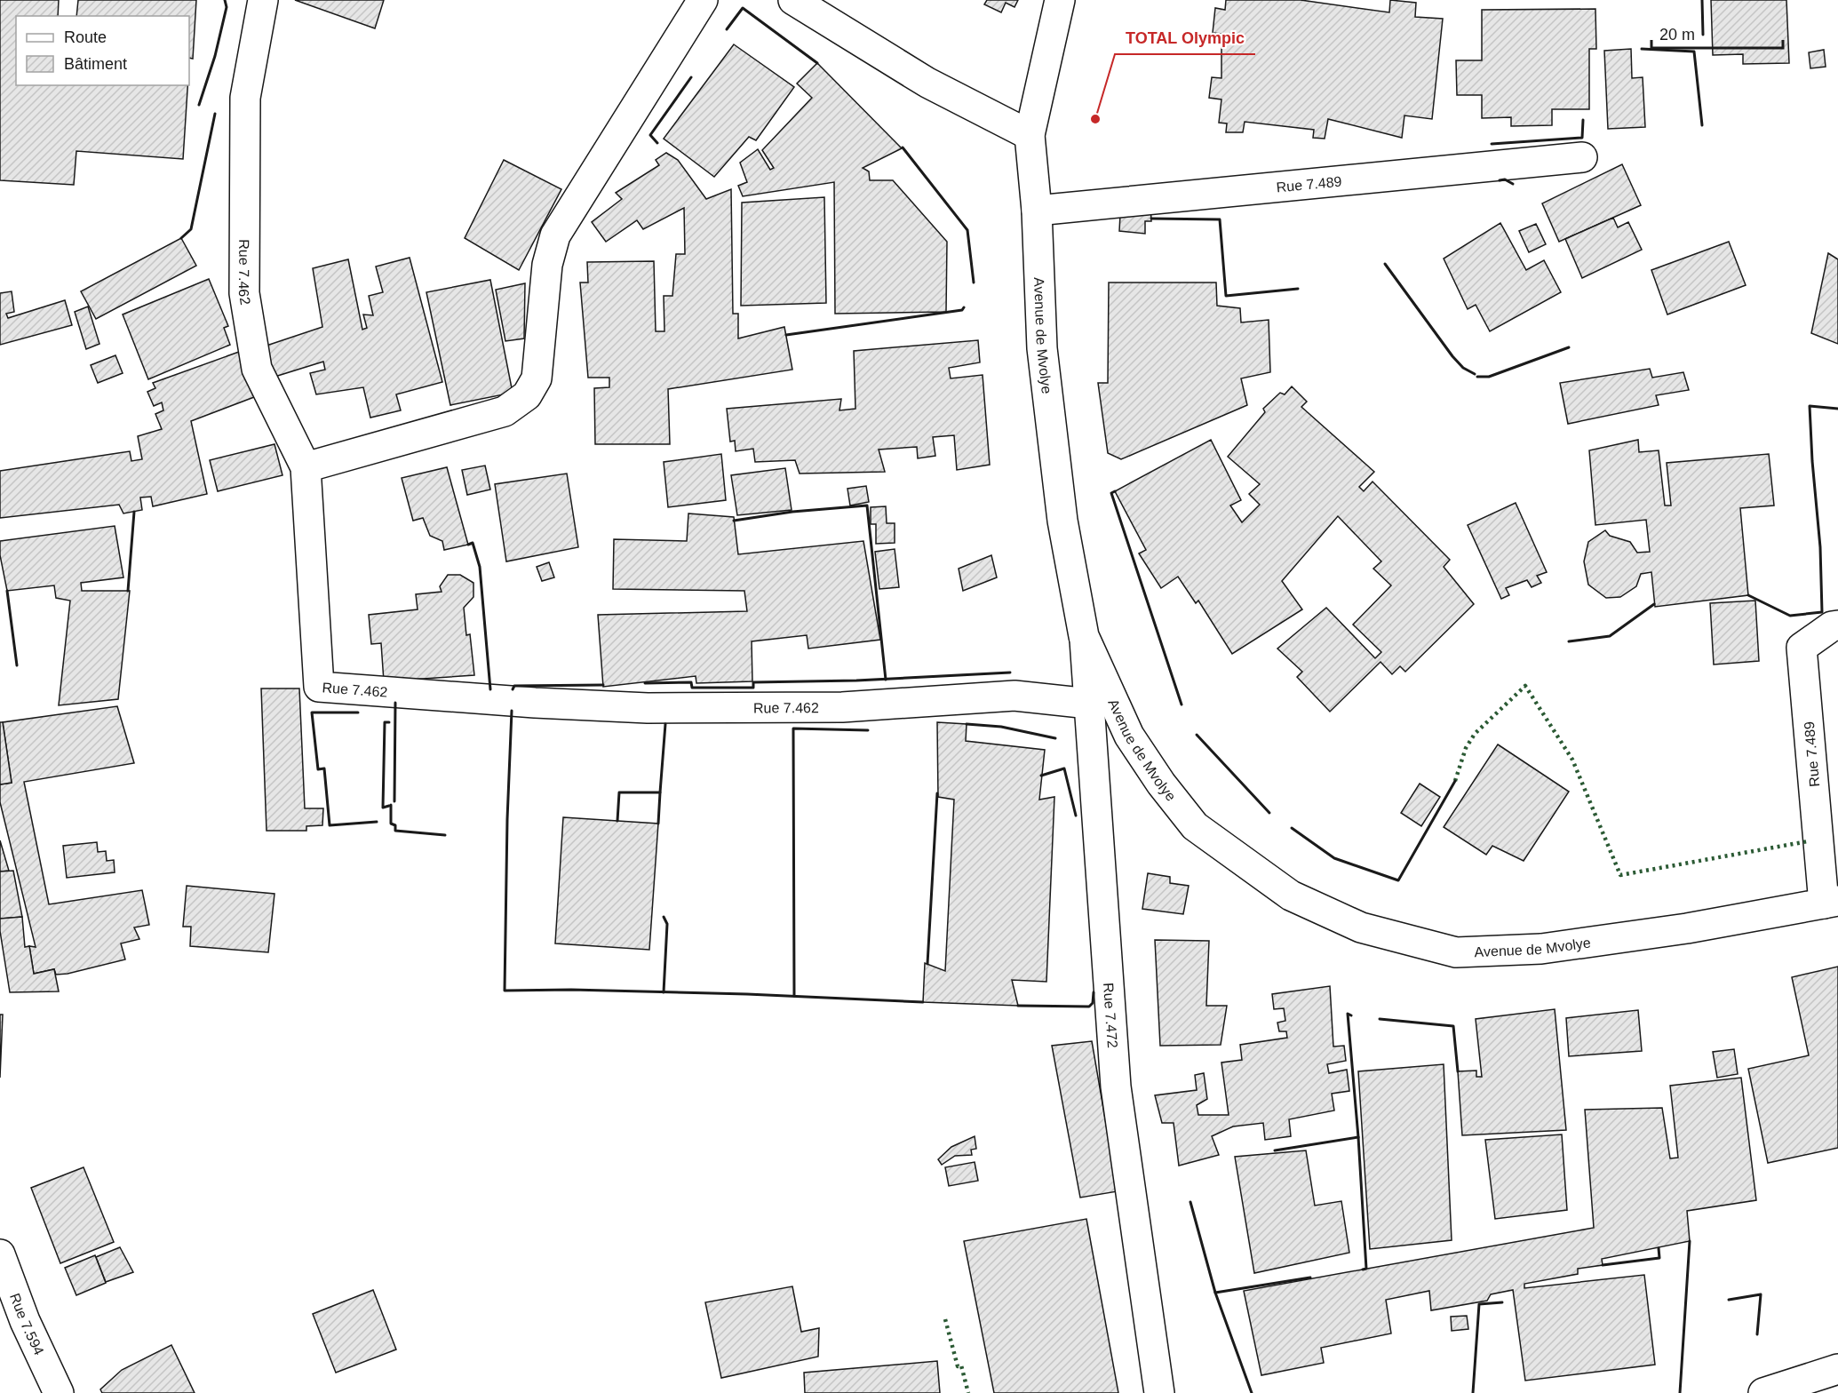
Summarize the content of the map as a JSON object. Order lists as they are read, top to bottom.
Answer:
{
  "streets": {
    "street": [
      "Rue 7.489",
      "Rue 7.462",
      "Avenue de Mvolye",
      "Rue 7.472",
      "Rue 7.594"
    ]
  },
  "crossings": [
    ["Rue 7.489", "Avenue de Mvolye"],
    ["Rue 7.462", "Rue 7.472"],
    ["Avenue de Mvolye", "Rue 7.472"]
  ],
  "places": ["TOTAL Olympic"],
  "legend": ["Route", "Bâtiment"],
  "scale_bar": "20 m"
}
